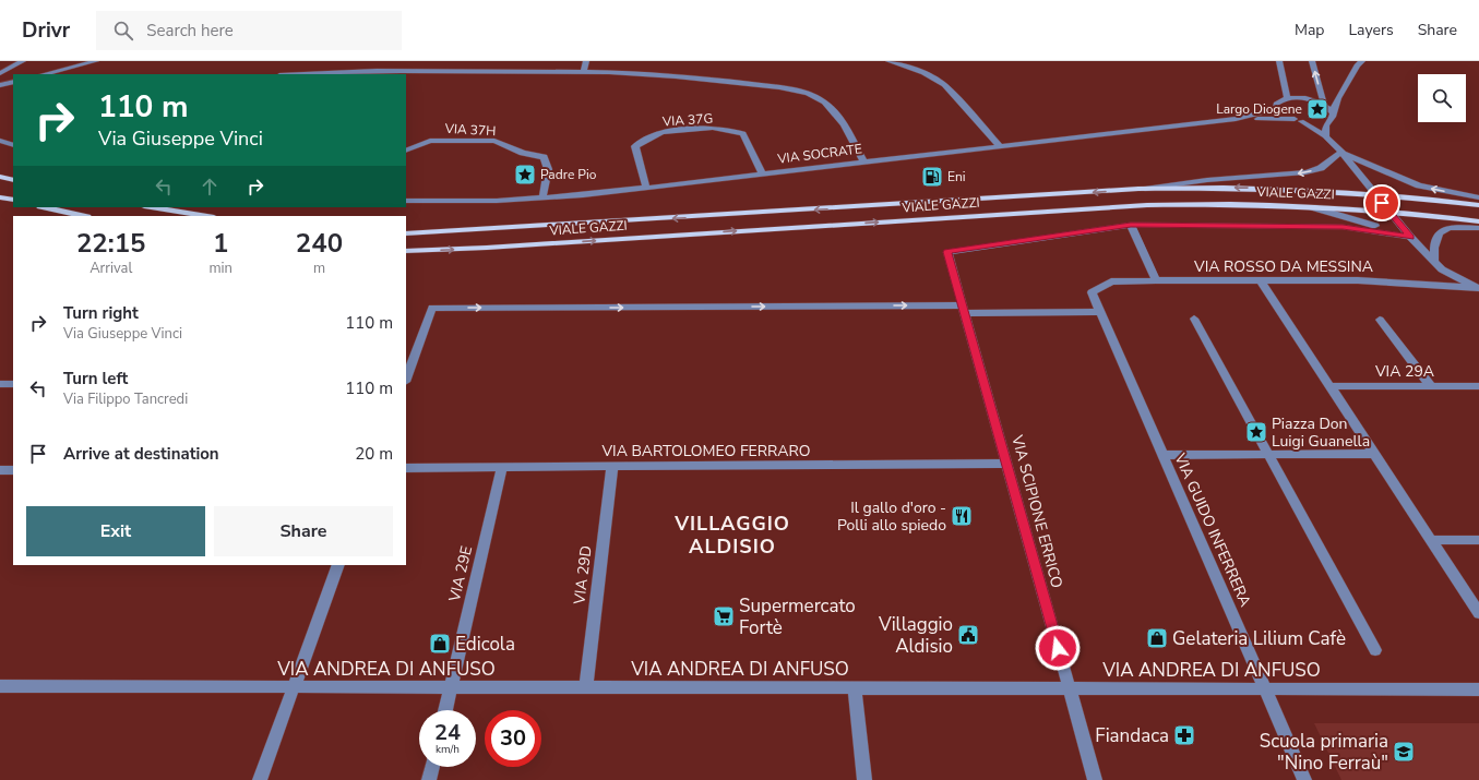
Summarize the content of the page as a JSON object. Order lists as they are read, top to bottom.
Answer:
{
  "streets": {
    "main road": ["VIALE GAZZI"],
    "street": [
      "VIA 37G",
      "VIA 37H",
      "VIA SOCRATE",
      "VIA ROSSO DA MESSINA",
      "VIA 29A",
      "VIA BARTOLOMEO FERRARO",
      "VIA SCIPIONE ERRICO",
      "VIA GUIDO INFERRERA",
      "VIA 29E",
      "VIA 29D",
      "VIA ANDREA DI ANFUSO"
    ]
  },
  "crossings": [
    ["VIA 37G", "VIA SOCRATE"],
    ["VIA 37H", "VIA SOCRATE"],
    ["VIA ROSSO DA MESSINA", "VIA GUIDO INFERRERA"],
    ["VIA BARTOLOMEO FERRARO", "VIA SCIPIONE ERRICO"],
    ["VIA BARTOLOMEO FERRARO", "VIA 29E"],
    ["VIA BARTOLOMEO FERRARO", "VIA 29D"],
    ["VIA SCIPIONE ERRICO", "VIA ANDREA DI ANFUSO"],
    ["VIA GUIDO INFERRERA", "VIA ANDREA DI ANFUSO"],
    ["VIA 29E", "VIA ANDREA DI ANFUSO"],
    ["VIA 29D", "VIA ANDREA DI ANFUSO"]
  ],
  "districts": ["VILLAGGIO ALDISIO"],
  "places": {
    "place": ["Largo Diogene", "Padre Pio", "Piazza Don Luigi Guanella"],
    "fuel station": ["Eni"],
    "restaurant": ["Il gallo d'oro - Polli allo spiedo"],
    "supermarket": ["Supermercato Fortè"],
    "public building": ["Villaggio Aldisio"],
    "shop": ["Gelateria Lilium Cafè", "Edicola"],
    "pharmacy": ["Fiandaca"],
    "school or university": ["Scuola primaria \"Nino Ferraù\""]
  },
  "page": {
    "header": "Drivr",
    "search": "Search here",
    "nav": ["Map", "Layers", "Share"],
    "turn": ["110 m", "Via Giuseppe Vinci"],
    "eta": [
      "22:15",
      "Arrival",
      "1",
      "min",
      "240",
      "m"
    ],
    "list": [
      {
        "name": "Turn right",
        "note": "Via Giuseppe Vinci",
        "value": "110 m"
      },
      {
        "name": "Turn left",
        "note": "Via Filippo Tancredi",
        "value": "110 m"
      },
      {
        "name": "Arrive at destination",
        "value": "20 m"
      }
    ],
    "buttons": ["Exit", "Share"],
    "speed": "24 km/h",
    "limit": "30"
  }
}
